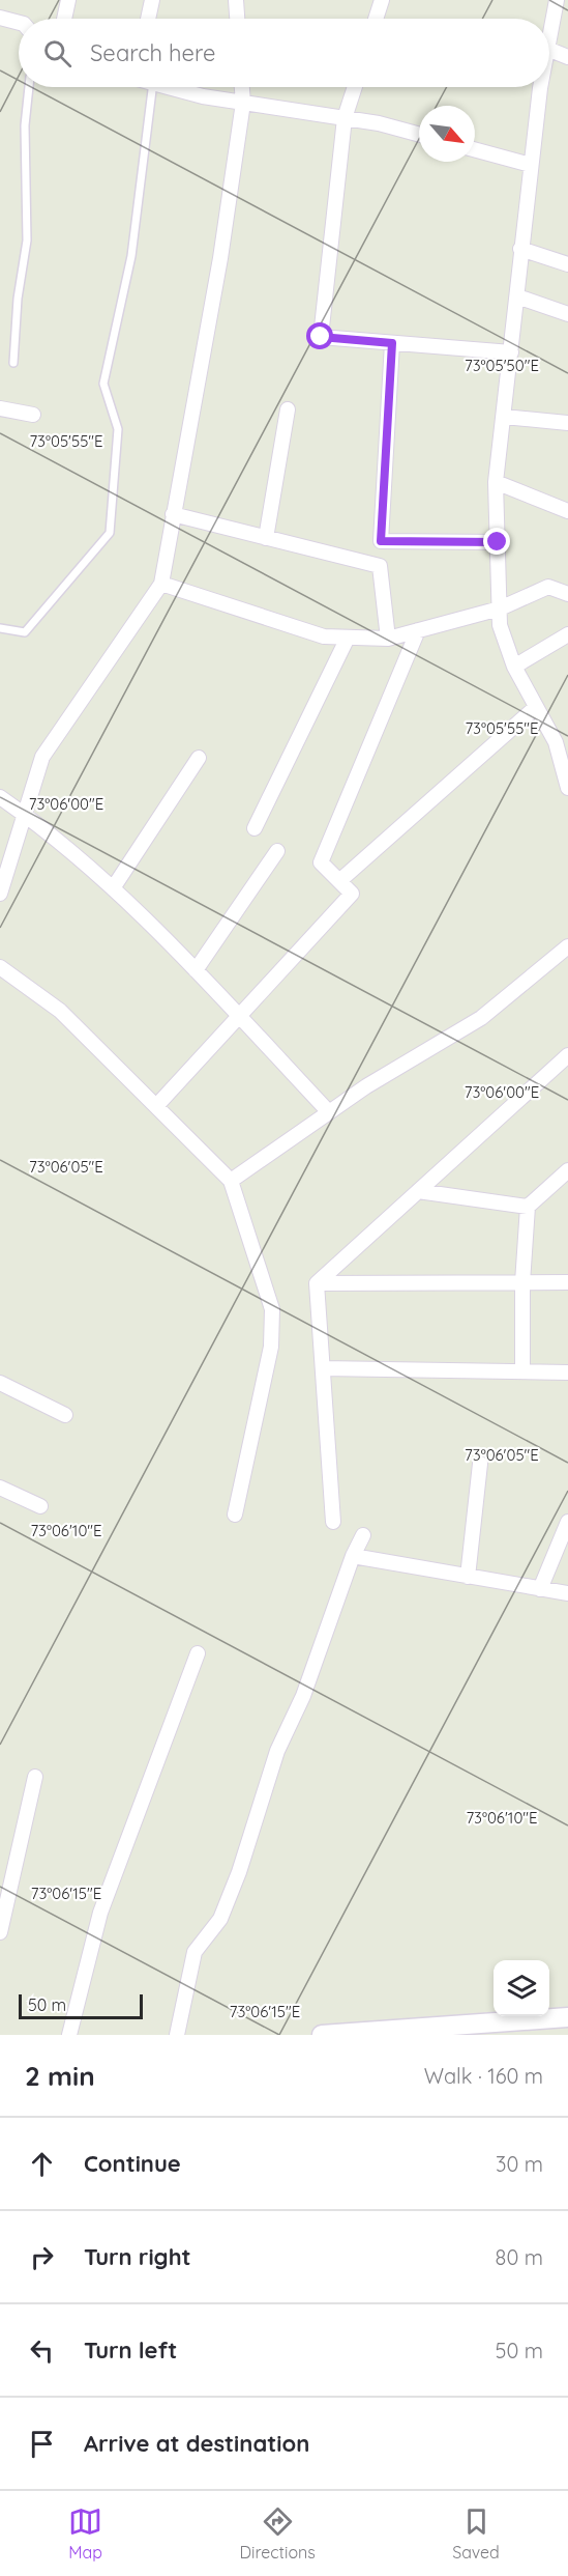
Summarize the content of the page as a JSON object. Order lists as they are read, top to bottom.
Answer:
{
  "scale_bar": "50 m",
  "north": "bottom right",
  "page": {
    "search": "Search here",
    "scale": "50 m",
    "heading": ["2 min", "Walk · 160 m"],
    "list": [
      ["Continue", "30 m"],
      ["Turn right", "80 m"],
      ["Turn left", "50 m"],
      "Arrive at destination"
    ],
    "nav": ["Map", "Directions", "Saved"]
  },
  "coordinates": [
    "73°05'50\"E",
    "73°05'55\"E",
    "73°06'00\"E",
    "73°06'05\"E",
    "73°06'10\"E",
    "73°06'15\"E"
  ]
}
